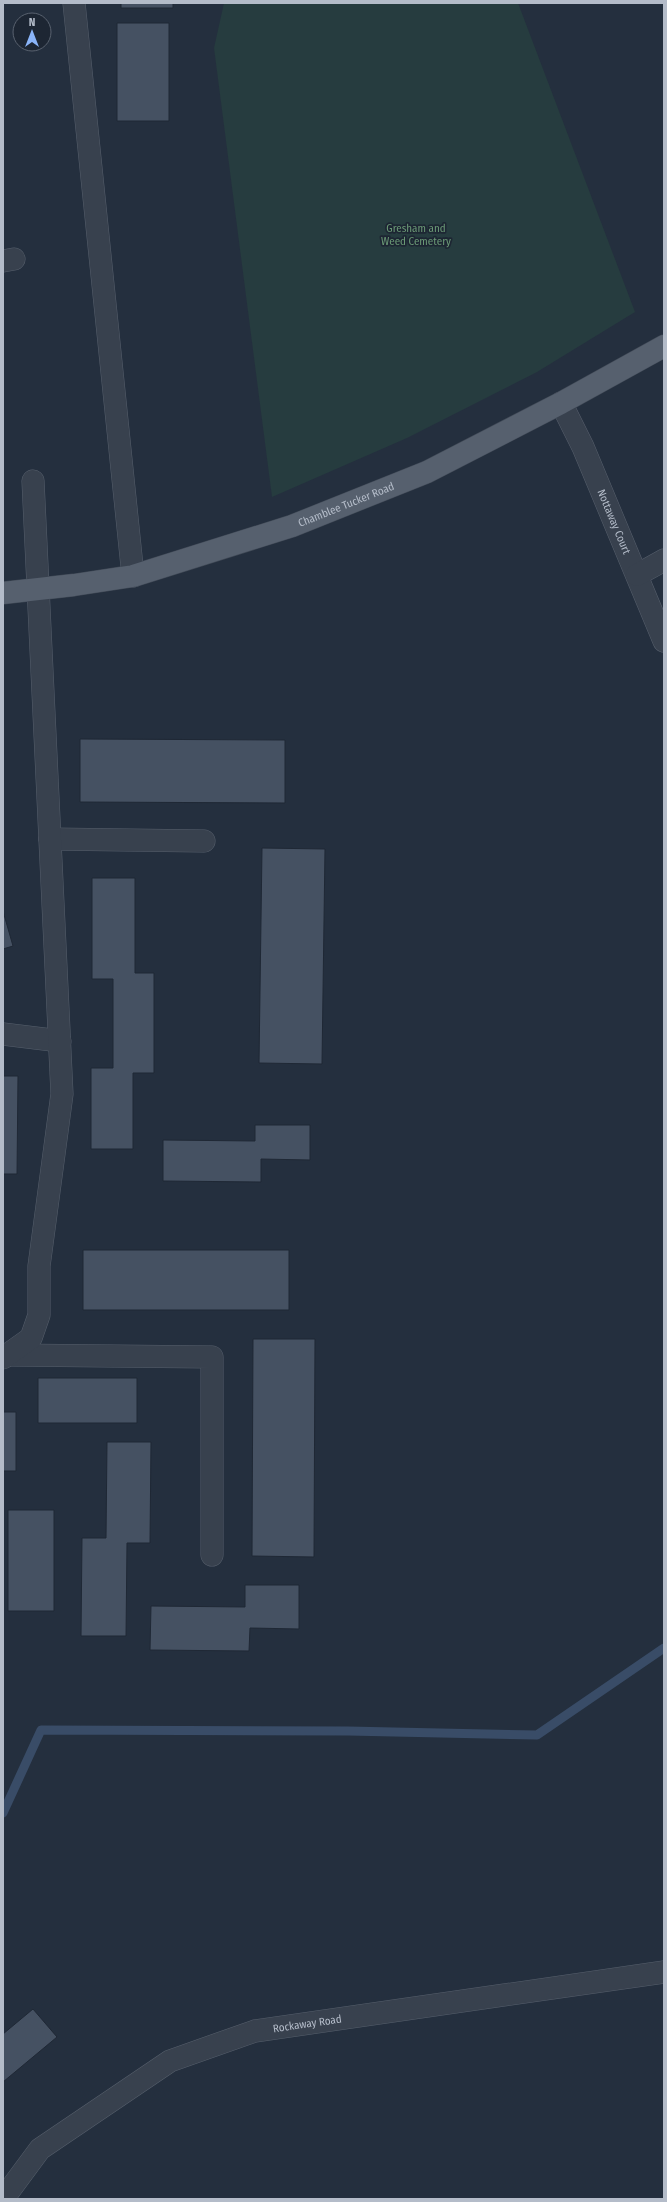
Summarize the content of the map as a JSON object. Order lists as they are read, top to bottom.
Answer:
{
  "streets": {
    "main road": ["Chamblee Tucker Road"],
    "street": ["Nottaway Court", "Rockaway Road"]
  },
  "crossings": [
    ["Chamblee Tucker Road", "Nottaway Court"]
  ],
  "parks": ["Gresham and Weed Cemetery"],
  "north": "top"
}
